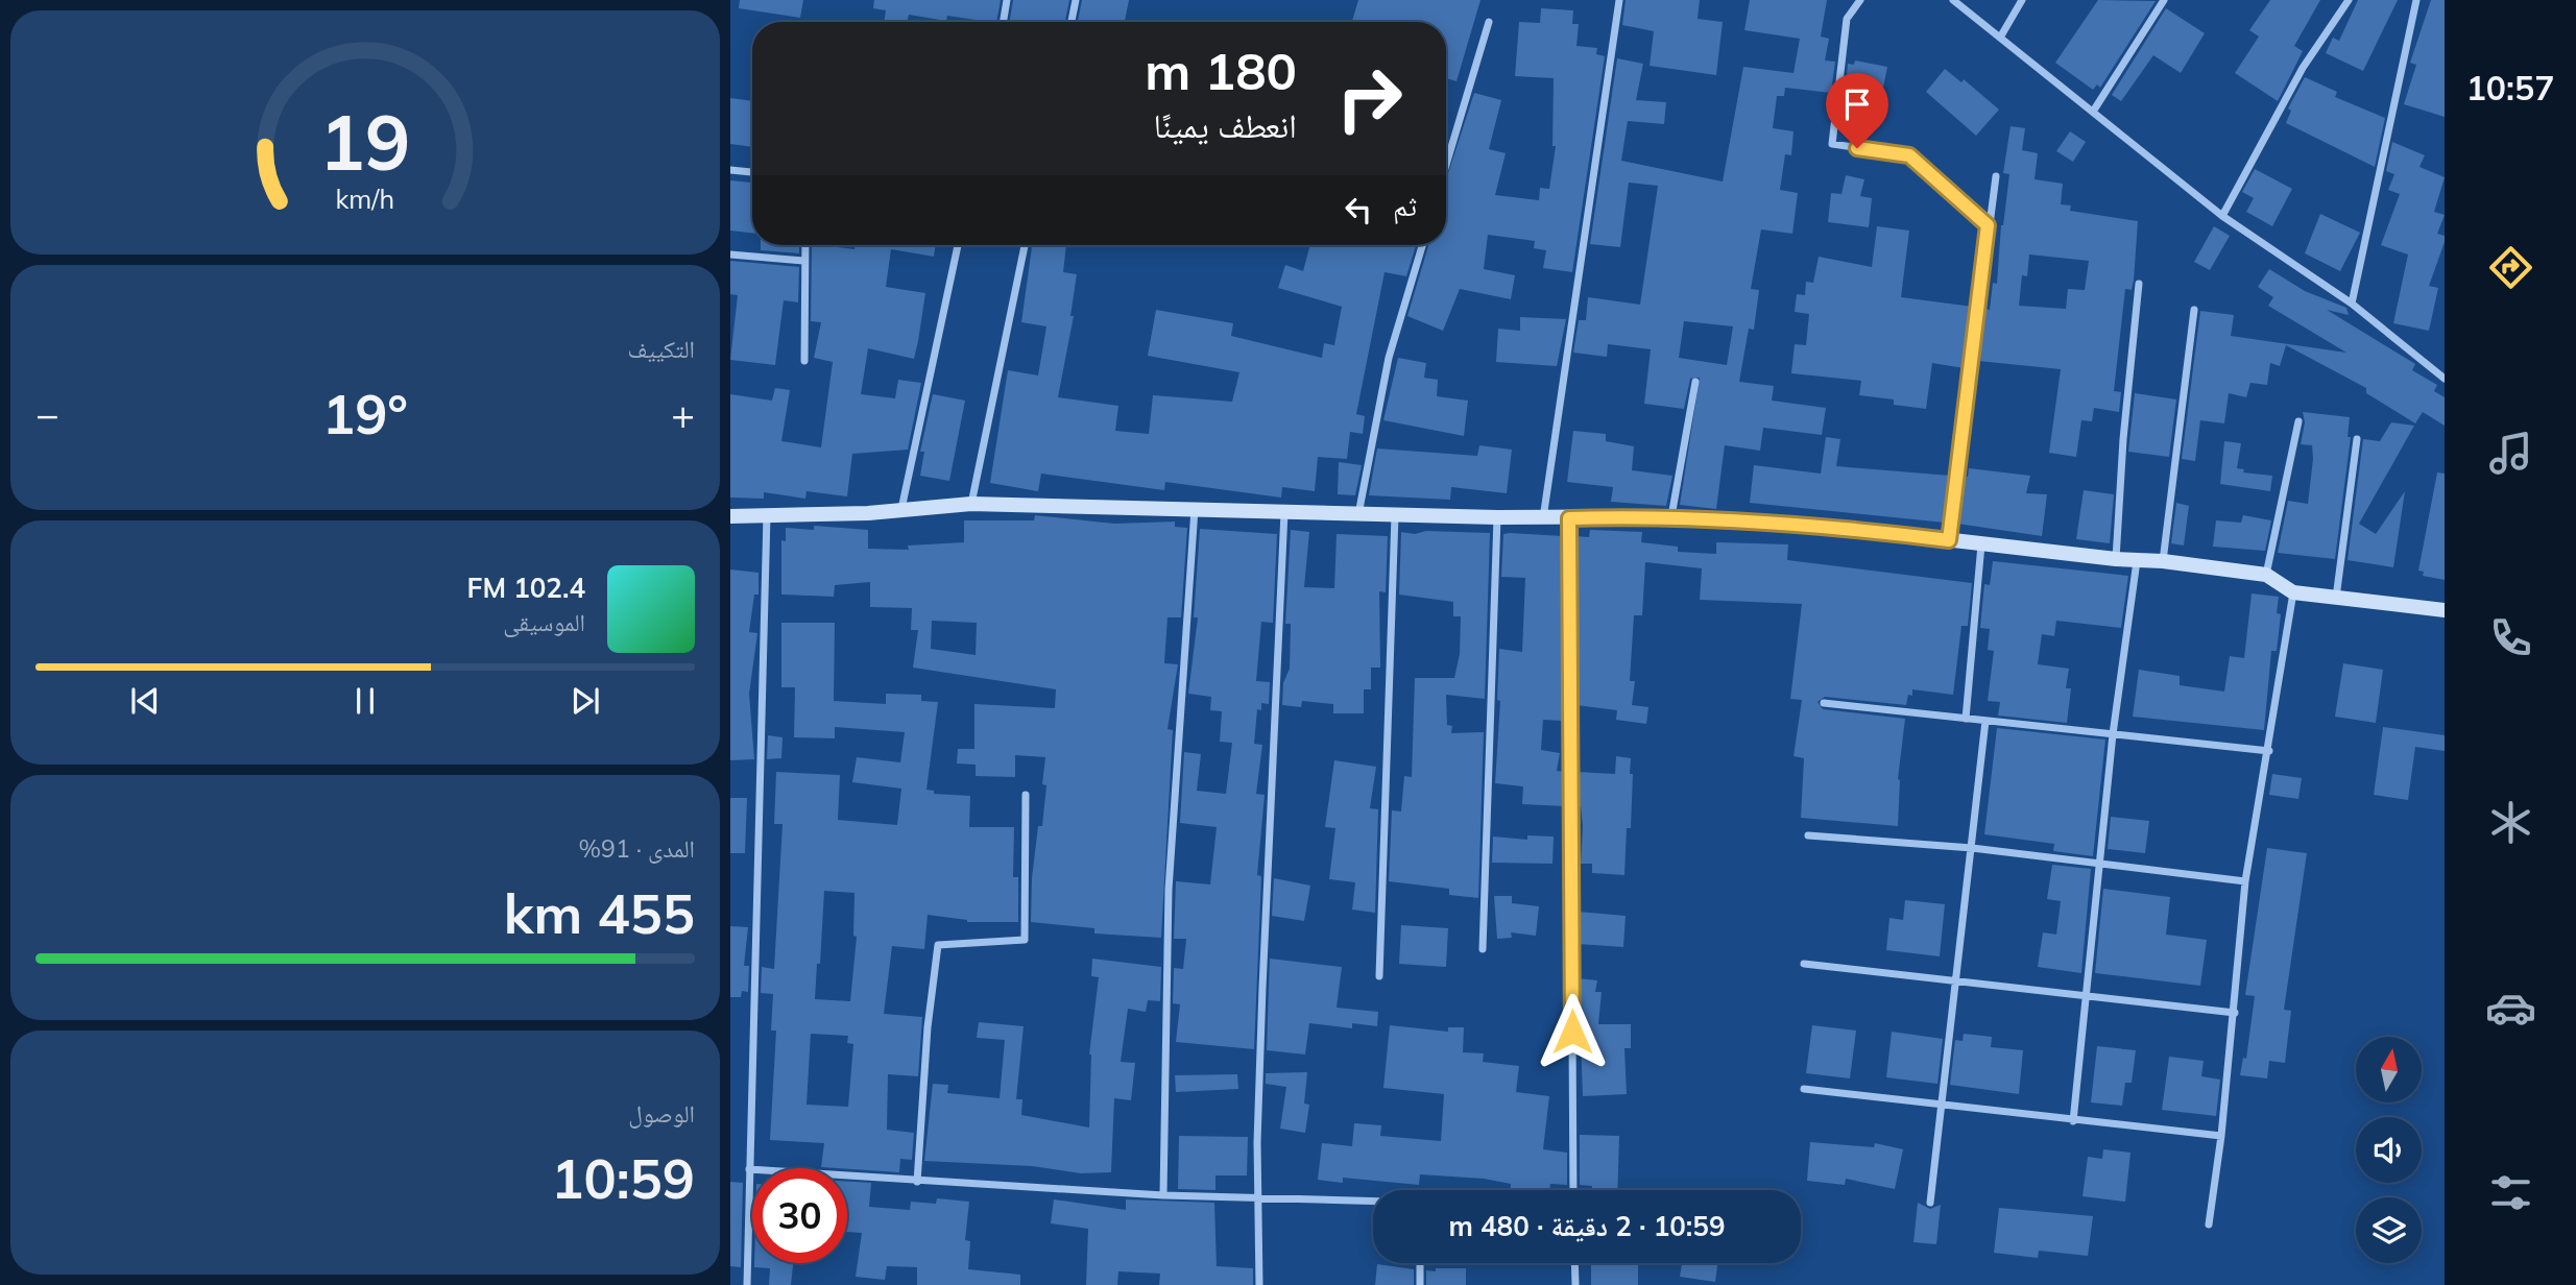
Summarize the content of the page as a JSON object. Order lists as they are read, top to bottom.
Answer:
{
  "north": "top",
  "page": {
    "tabs": "10:57",
    "turn": ["180 m", "انعطف يمينًا"],
    "then": "ثم",
    "tile": [
      "التكييف",
      ["المدى · 91%", "455 km"],
      ["الوصول", "10:59"]
    ],
    "heat": ["−", "19°", "+"],
    "song": ["102.4 FM", "الموسيقى"],
    "limit": "30",
    "trip": "10:59 · 2 دقيقة · 480 m",
    "gauge": ["19", "km/h"]
  }
}
